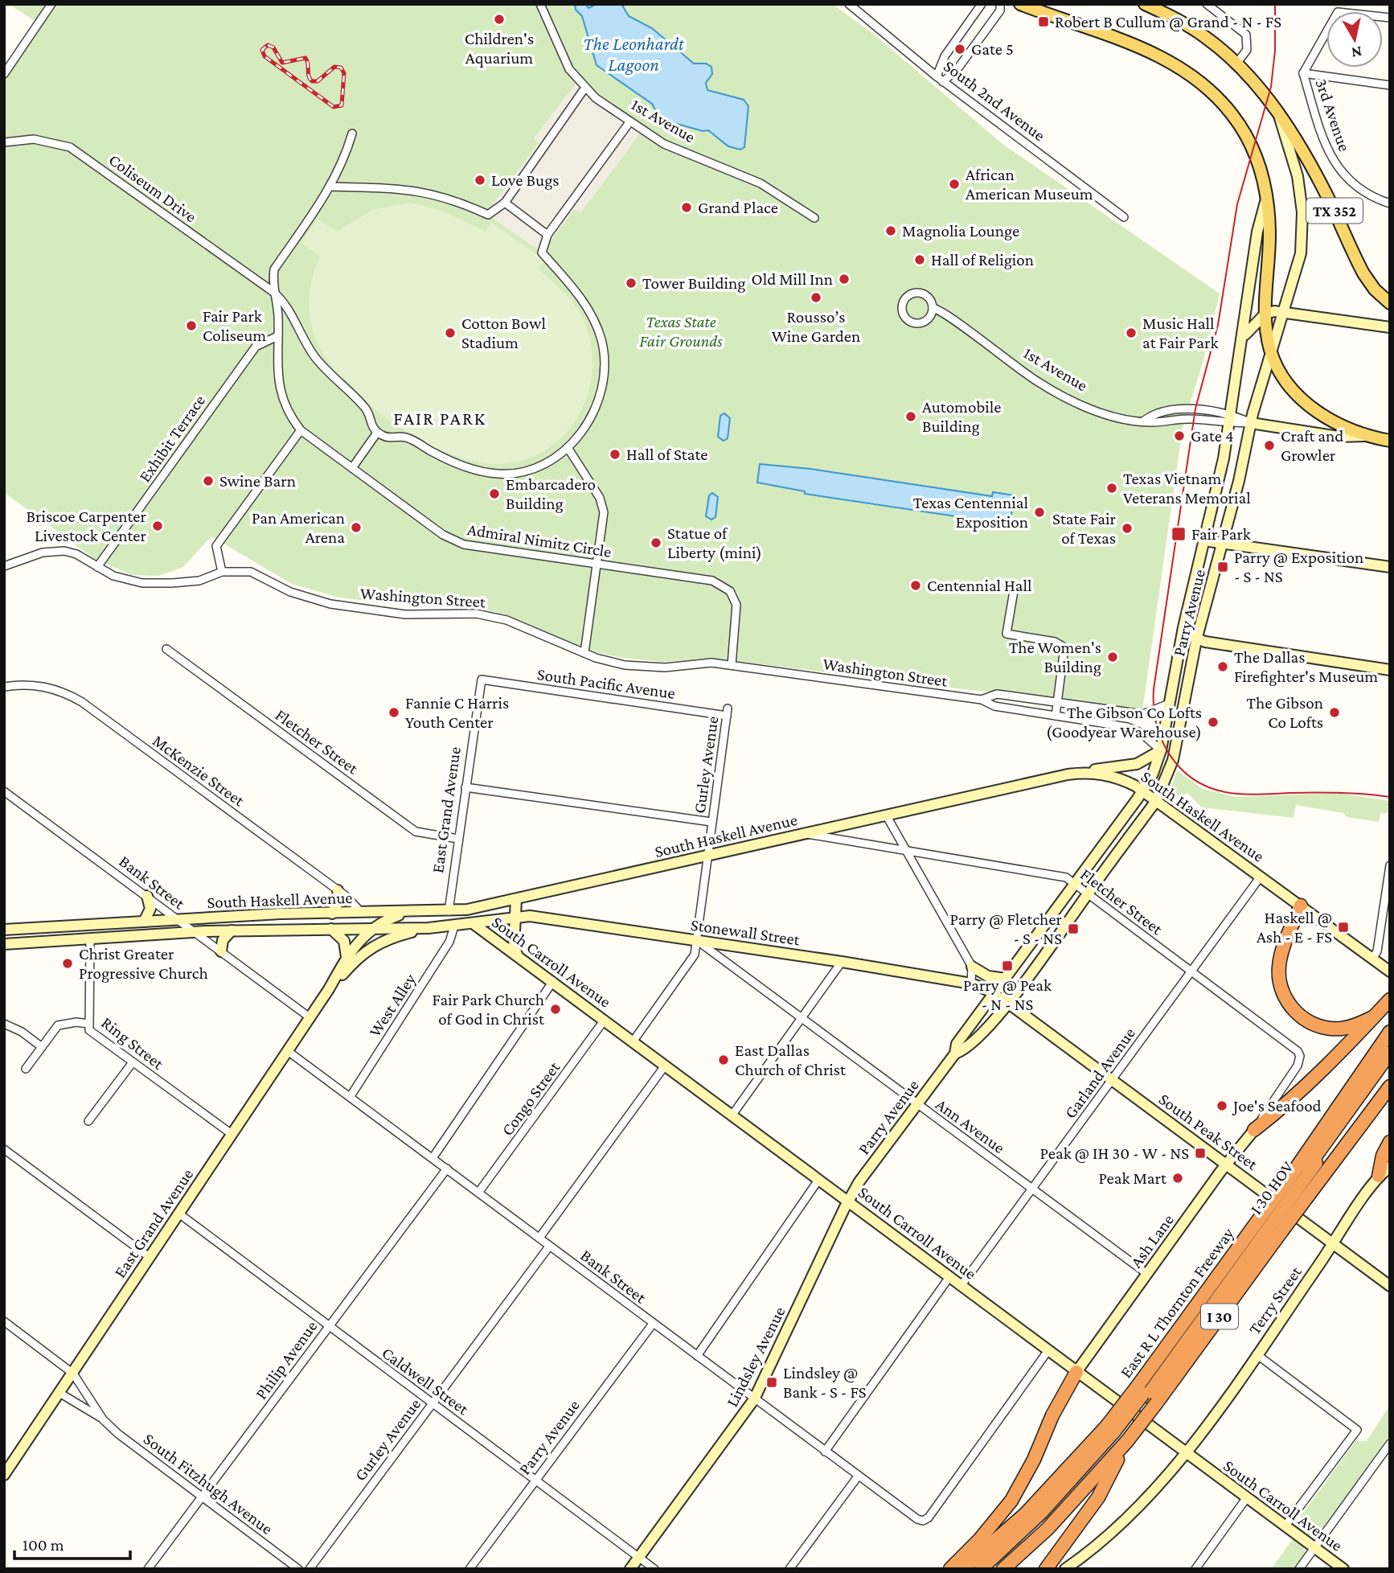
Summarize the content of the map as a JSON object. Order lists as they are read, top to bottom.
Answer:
{
  "streets": {
    "highway": ["I 30 HOV", "East R L Thornton Freeway", "I 30"],
    "main road": [
      "1st Avenue",
      "TX 352",
      "Parry Avenue",
      "East Grand Avenue",
      "South Haskell Avenue",
      "Stonewall Street",
      "South Carroll Avenue",
      "South Peak Street",
      "Ash Lane",
      "Terry Street",
      "Lindsley Avenue"
    ],
    "street": [
      "South 2nd Avenue",
      "3rd Avenue",
      "Coliseum Drive",
      "Exhibit Terrace",
      "Admiral Nimitz Circle",
      "Washington Street",
      "South Pacific Avenue",
      "Fletcher Street",
      "Gurley Avenue",
      "McKenzie Street",
      "Bank Street",
      "West Alley",
      "Ring Street",
      "Garland Avenue",
      "Congo Street",
      "Ann Avenue",
      "Philip Avenue",
      "Caldwell Street",
      "South Fitzhugh Avenue"
    ]
  },
  "crossings": [
    ["1st Avenue", "Parry Avenue"],
    ["TX 352", "Parry Avenue"],
    ["Exhibit Terrace", "Washington Street"],
    ["Admiral Nimitz Circle", "Washington Street"],
    ["Washington Street", "Parry Avenue"],
    ["Parry Avenue", "Fletcher Street"],
    ["Parry Avenue", "South Haskell Avenue"],
    ["Parry Avenue", "Bank Street"],
    ["Parry Avenue", "Stonewall Street"],
    ["Parry Avenue", "South Carroll Avenue"],
    ["Parry Avenue", "Ann Avenue"],
    ["Parry Avenue", "South Peak Street"],
    ["Parry Avenue", "Lindsley Avenue"],
    ["Parry Avenue", "Caldwell Street"],
    ["South Pacific Avenue", "Gurley Avenue"],
    ["South Pacific Avenue", "East Grand Avenue"],
    ["Fletcher Street", "East Grand Avenue"],
    ["Fletcher Street", "South Haskell Avenue"],
    ["Fletcher Street", "Garland Avenue"],
    ["Fletcher Street", "Ash Lane"],
    ["Gurley Avenue", "South Haskell Avenue"],
    ["Gurley Avenue", "Bank Street"],
    ["Gurley Avenue", "Stonewall Street"],
    ["Gurley Avenue", "South Carroll Avenue"],
    ["Gurley Avenue", "Ann Avenue"],
    ["Gurley Avenue", "Caldwell Street"],
    ["McKenzie Street", "South Haskell Avenue"],
    ["East Grand Avenue", "South Haskell Avenue"],
    ["East Grand Avenue", "Bank Street"],
    ["East Grand Avenue", "Ring Street"],
    ["East Grand Avenue", "Caldwell Street"],
    ["East Grand Avenue", "South Fitzhugh Avenue"],
    ["South Haskell Avenue", "Bank Street"],
    ["South Haskell Avenue", "Stonewall Street"],
    ["South Haskell Avenue", "South Carroll Avenue"],
    ["South Haskell Avenue", "West Alley"],
    ["South Haskell Avenue", "Ring Street"],
    ["South Haskell Avenue", "Garland Avenue"],
    ["Bank Street", "South Carroll Avenue"],
    ["Bank Street", "West Alley"],
    ["Bank Street", "Congo Street"],
    ["Bank Street", "Lindsley Avenue"],
    ["Bank Street", "Philip Avenue"],
    ["Stonewall Street", "South Carroll Avenue"],
    ["Stonewall Street", "Ann Avenue"],
    ["Stonewall Street", "South Peak Street"],
    ["South Carroll Avenue", "Garland Avenue"],
    ["South Carroll Avenue", "Congo Street"],
    ["South Carroll Avenue", "Ash Lane"],
    ["South Carroll Avenue", "Terry Street"],
    ["South Carroll Avenue", "Lindsley Avenue"],
    ["Garland Avenue", "Ann Avenue"],
    ["Garland Avenue", "South Peak Street"],
    ["Ann Avenue", "Ash Lane"],
    ["South Peak Street", "Ash Lane"],
    ["South Peak Street", "Terry Street"],
    ["I 30 HOV", "East R L Thornton Freeway"],
    ["Lindsley Avenue", "Caldwell Street"],
    ["Philip Avenue", "Caldwell Street"],
    ["Philip Avenue", "South Fitzhugh Avenue"]
  ],
  "districts": ["FAIR PARK"],
  "water": ["The Leonhardt Lagoon"],
  "parks": ["Texas State Fair Grounds"],
  "places": {
    "other": [
      "Children's Aquarium",
      "Gate 5",
      "Love Bugs",
      "African American Museum",
      "Grand Place",
      "Magnolia Lounge",
      "Hall of Religion",
      "Old Mill Inn",
      "Tower Building",
      "Rousso’s Wine Garden",
      "Fair Park Coliseum",
      "Cotton Bowl Stadium",
      "Music Hall at Fair Park",
      "Automobile Building",
      "Gate 4",
      "Craft and Growler",
      "Hall of State",
      "Swine Barn",
      "Texas Vietnam Veterans Memorial",
      "Embarcadero Building",
      "Texas Centennial Exposition",
      "Briscoe Carpenter Livestock Center",
      "Pan American Arena",
      "State Fair of Texas",
      "Statue of Liberty (mini)",
      "Centennial Hall",
      "The Women's Building",
      "The Dallas Firefighter's Museum",
      "Fannie C Harris Youth Center",
      "The Gibson Co Lofts",
      "The Gibson Co Lofts (Goodyear Warehouse)",
      "Christ Greater Progressive Church",
      "Fair Park Church of God in Christ",
      "East Dallas Church of Christ",
      "Joe's Seafood",
      "Peak Mart"
    ],
    "transit": [
      "Robert B Cullum @ Grand - N - FS",
      "Fair Park",
      "Parry @ Exposition - S - NS",
      "Haskell @ Ash - E - FS",
      "Parry @ Fletcher - S - NS",
      "Parry @ Peak - N - NS",
      "Peak @ IH 30 - W - NS",
      "Lindsley @ Bank - S - FS"
    ]
  },
  "scale_bar": "100 m",
  "north": "bottom"
}
